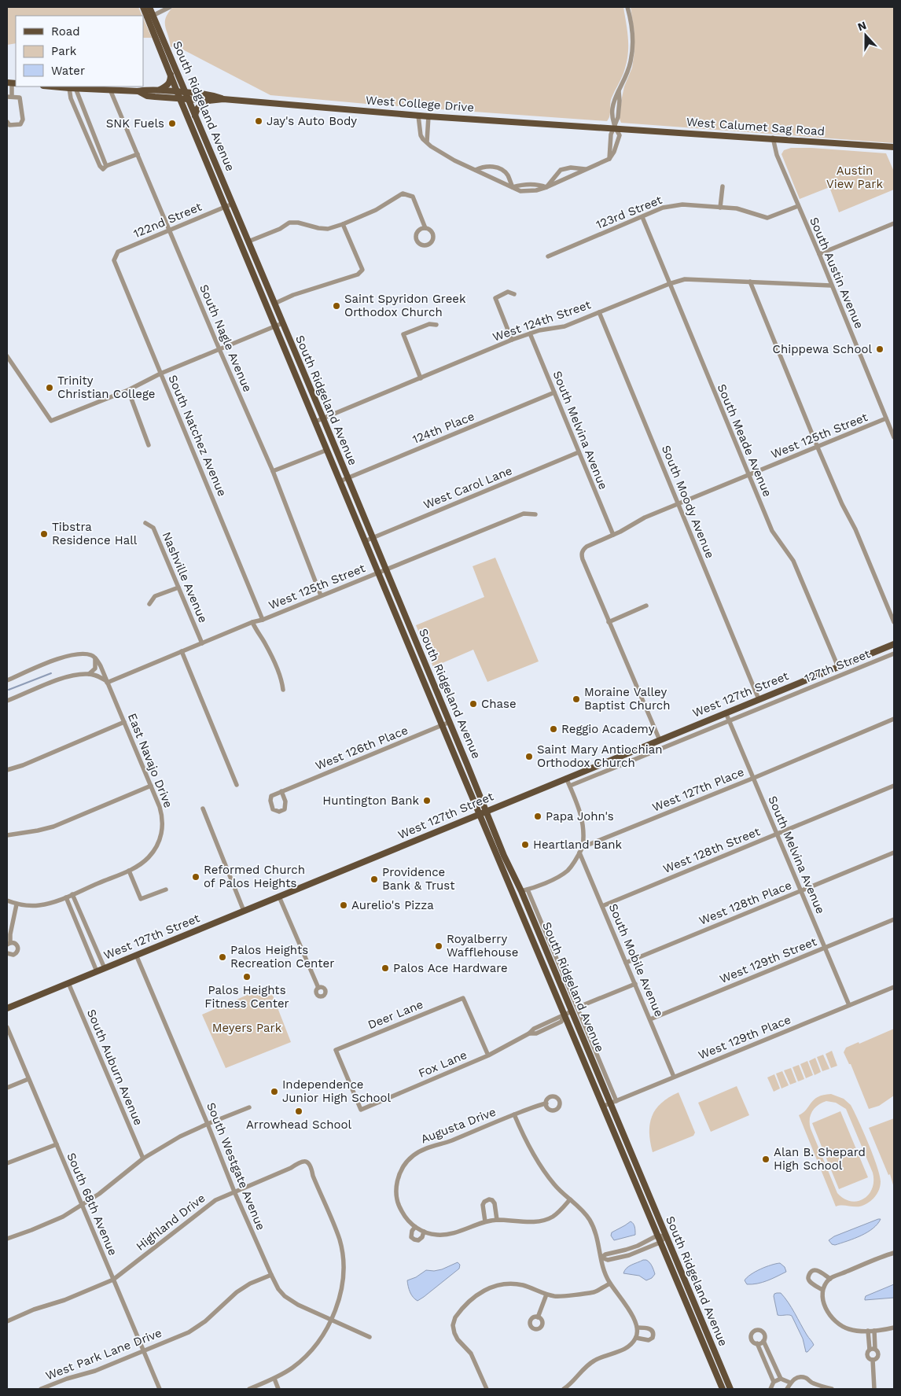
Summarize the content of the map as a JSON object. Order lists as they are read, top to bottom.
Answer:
{
  "streets": {
    "main road": [
      "West College Drive",
      "South Ridgeland Avenue",
      "West Calumet Sag Road",
      "West 127th Street"
    ],
    "street": [
      "123rd Street",
      "122nd Street",
      "South Austin Avenue",
      "West 124th Street",
      "South Nagle Avenue",
      "124th Place",
      "South Melvina Avenue",
      "South Natchez Avenue",
      "West 125th Street",
      "South Meade Avenue",
      "West Carol Lane",
      "South Moody Avenue",
      "Nashville Avenue",
      "127th Street",
      "West 126th Place",
      "East Navajo Drive",
      "West 127th Place",
      "West 128th Street",
      "West 128th Place",
      "South Mobile Avenue",
      "West 129th Street",
      "Deer Lane",
      "West 129th Place",
      "Fox Lane",
      "South Auburn Avenue",
      "Augusta Drive",
      "South Westgate Avenue",
      "South 68th Avenue",
      "Highland Drive",
      "West Park Lane Drive"
    ]
  },
  "crossings": [
    ["West College Drive", "South Ridgeland Avenue"],
    ["West College Drive", "West Calumet Sag Road"],
    ["West College Drive", "South Nagle Avenue"],
    ["South Ridgeland Avenue", "122nd Street"],
    ["South Ridgeland Avenue", "West 124th Street"],
    ["South Ridgeland Avenue", "124th Place"],
    ["South Ridgeland Avenue", "West 125th Street"],
    ["South Ridgeland Avenue", "West Carol Lane"],
    ["South Ridgeland Avenue", "West 127th Street"],
    ["South Ridgeland Avenue", "West 126th Place"],
    ["South Ridgeland Avenue", "West 129th Place"],
    ["South Ridgeland Avenue", "Fox Lane"],
    ["West Calumet Sag Road", "South Austin Avenue"],
    ["123rd Street", "South Austin Avenue"],
    ["123rd Street", "South Meade Avenue"],
    ["122nd Street", "South Nagle Avenue"],
    ["122nd Street", "South Natchez Avenue"],
    ["South Austin Avenue", "West 124th Street"],
    ["South Austin Avenue", "West 125th Street"],
    ["West 124th Street", "South Melvina Avenue"],
    ["West 124th Street", "South Meade Avenue"],
    ["West 124th Street", "South Moody Avenue"],
    ["South Nagle Avenue", "West 125th Street"],
    ["124th Place", "South Melvina Avenue"],
    ["South Melvina Avenue", "West 125th Street"],
    ["South Melvina Avenue", "West Carol Lane"],
    ["South Melvina Avenue", "127th Street"],
    ["South Melvina Avenue", "West 127th Street"],
    ["South Melvina Avenue", "West 127th Place"],
    ["South Melvina Avenue", "West 128th Street"],
    ["South Melvina Avenue", "West 128th Place"],
    ["South Melvina Avenue", "West 129th Street"],
    ["South Melvina Avenue", "West 129th Place"],
    ["South Natchez Avenue", "West 125th Street"],
    ["West 125th Street", "South Meade Avenue"],
    ["West 125th Street", "South Moody Avenue"],
    ["West 125th Street", "Nashville Avenue"],
    ["West 125th Street", "East Navajo Drive"],
    ["South Meade Avenue", "West 127th Street"],
    ["South Moody Avenue", "West 127th Street"],
    ["West 127th Street", "South Auburn Avenue"],
    ["West 127th Street", "South Westgate Avenue"],
    ["West 128th Street", "South Mobile Avenue"],
    ["West 128th Place", "South Mobile Avenue"],
    ["South Mobile Avenue", "West 129th Street"],
    ["South Mobile Avenue", "West 129th Place"],
    ["Deer Lane", "Fox Lane"],
    ["South Westgate Avenue", "Highland Drive"],
    ["South Westgate Avenue", "West Park Lane Drive"],
    ["South 68th Avenue", "Highland Drive"],
    ["South 68th Avenue", "West Park Lane Drive"]
  ],
  "parks": ["Austin View Park", "Meyers Park"],
  "places": [
    "Jay's Auto Body",
    "SNK Fuels",
    "Saint Spyridon Greek Orthodox Church",
    "Chippewa School",
    "Trinity Christian College",
    "Tibstra Residence Hall",
    "Moraine Valley Baptist Church",
    "Chase",
    "Reggio Academy",
    "Saint Mary Antiochian Orthodox Church",
    "Huntington Bank",
    "Papa John's",
    "Heartland Bank",
    "Reformed Church of Palos Heights",
    "Providence Bank & Trust",
    "Aurelio's Pizza",
    "Royalberry Wafflehouse",
    "Palos Heights Recreation Center",
    "Palos Ace Hardware",
    "Palos Heights Fitness Center",
    "Independence Junior High School",
    "Arrowhead School",
    "Alan B. Shepard High School"
  ],
  "legend": ["Road", "Park", "Water"],
  "north": "top"
}
